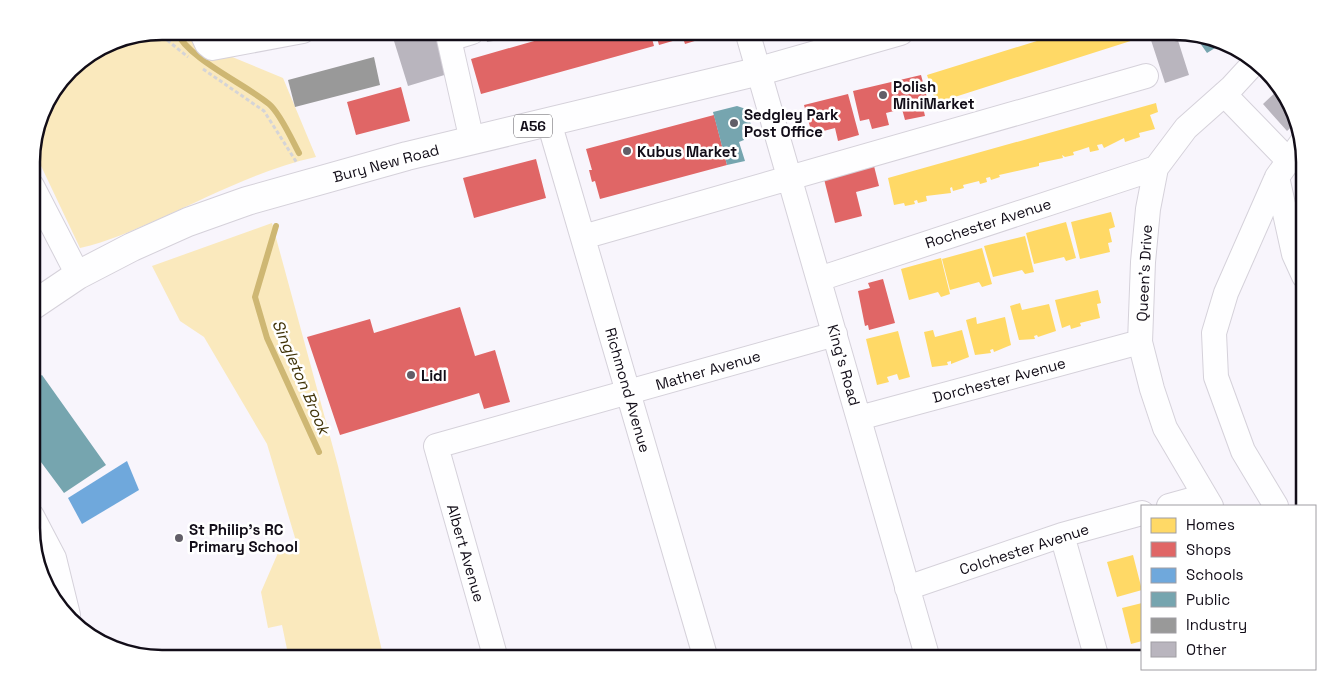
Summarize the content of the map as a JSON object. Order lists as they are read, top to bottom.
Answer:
{
  "streets": {
    "highway": ["A56", "Bury New Road"],
    "street": [
      "Rochester Avenue",
      "Queen's Drive",
      "King's Road",
      "Mather Avenue",
      "Dorchester Avenue",
      "Richmond Avenue",
      "Colchester Avenue",
      "Albert Avenue"
    ]
  },
  "crossings": [
    ["Bury New Road", "King's Road"],
    ["Bury New Road", "Richmond Avenue"],
    ["Rochester Avenue", "Queen's Drive"],
    ["Rochester Avenue", "King's Road"],
    ["Queen's Drive", "Dorchester Avenue"],
    ["King's Road", "Mather Avenue"],
    ["King's Road", "Dorchester Avenue"],
    ["King's Road", "Colchester Avenue"],
    ["Mather Avenue", "Richmond Avenue"],
    ["Mather Avenue", "Albert Avenue"]
  ],
  "water": ["Singleton Brook"],
  "places": [
    "Polish MiniMarket",
    "Sedgley Park Post Office",
    "Kubus Market",
    "Lidl",
    "St Philip's RC Primary School"
  ],
  "legend": [
    "Homes",
    "Shops",
    "Schools",
    "Public",
    "Industry",
    "Other"
  ]
}
